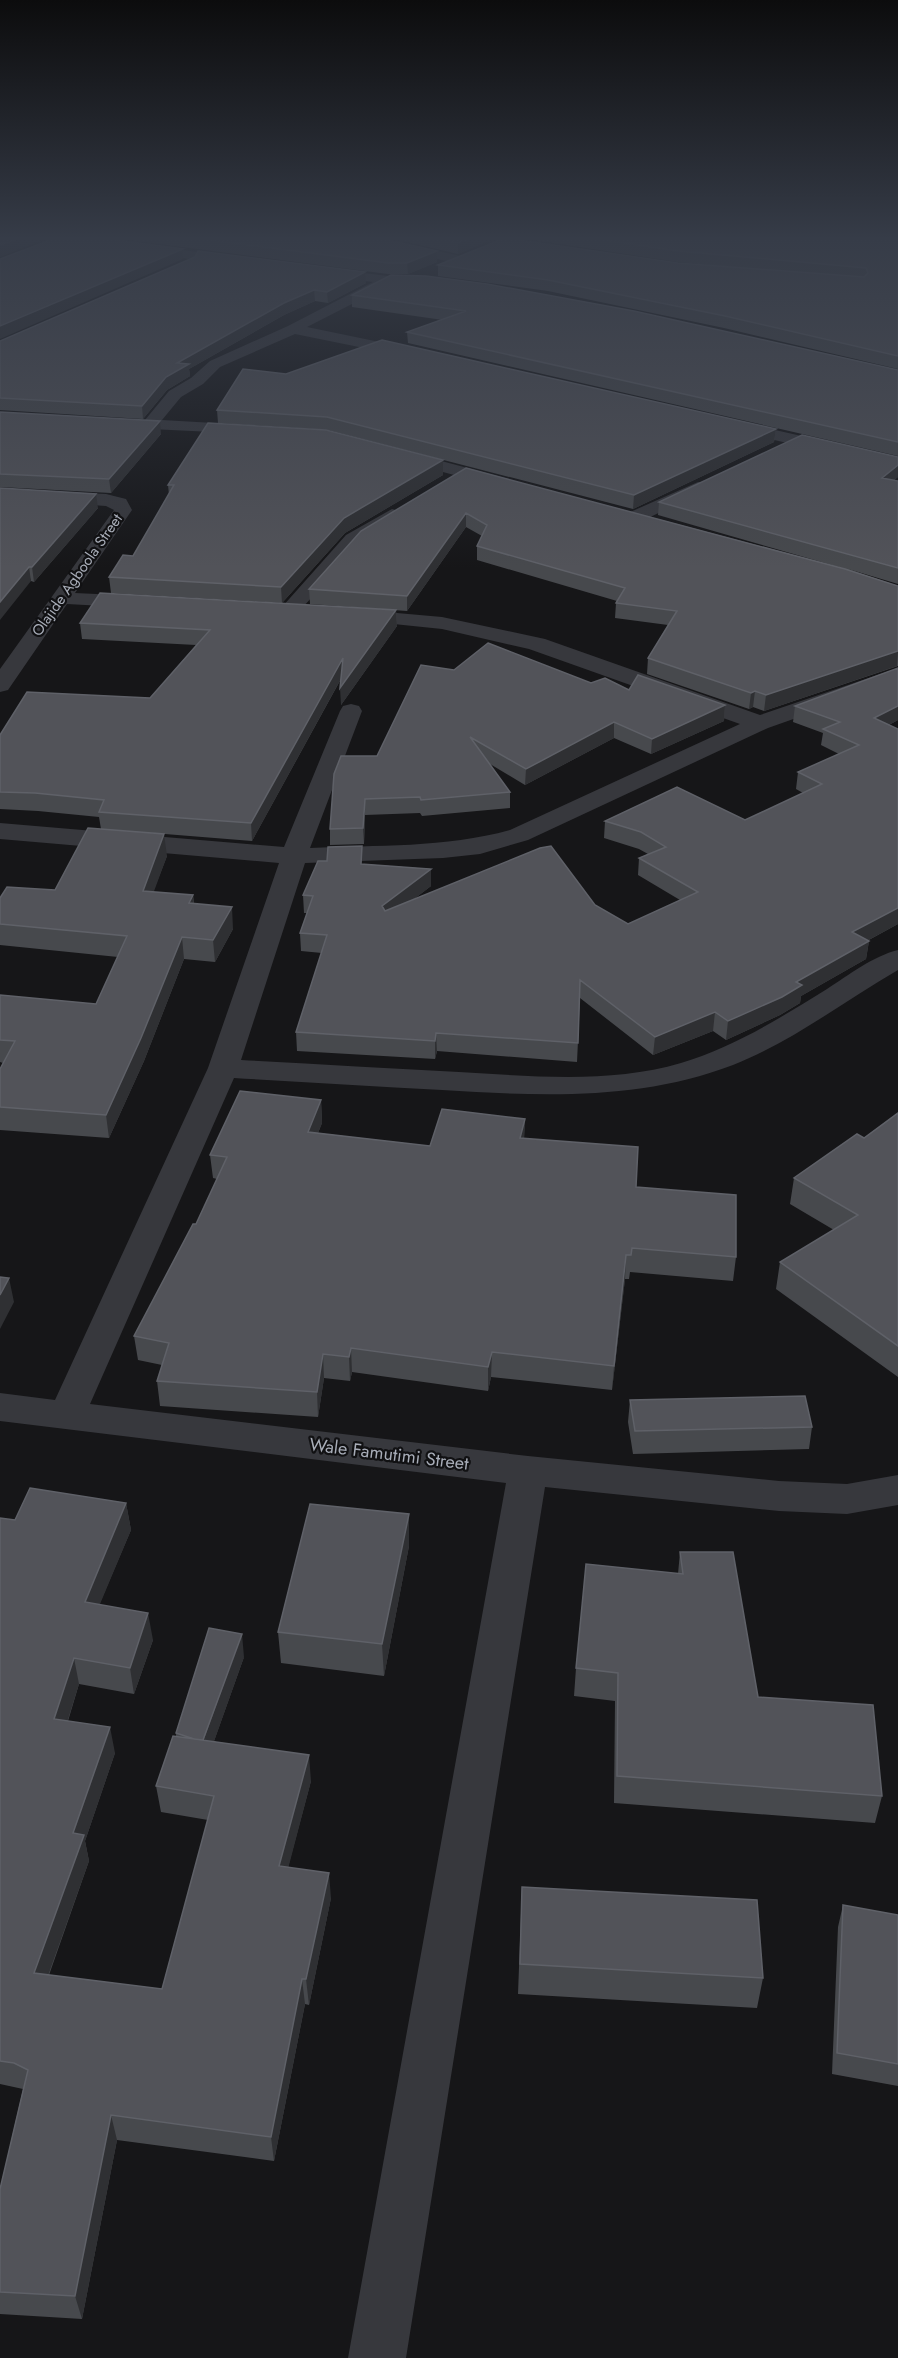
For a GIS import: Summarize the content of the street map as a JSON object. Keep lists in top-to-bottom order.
{
  "streets": {
    "street": ["Olajide Agboola Street", "Wale Famutimi Street"]
  }
}
